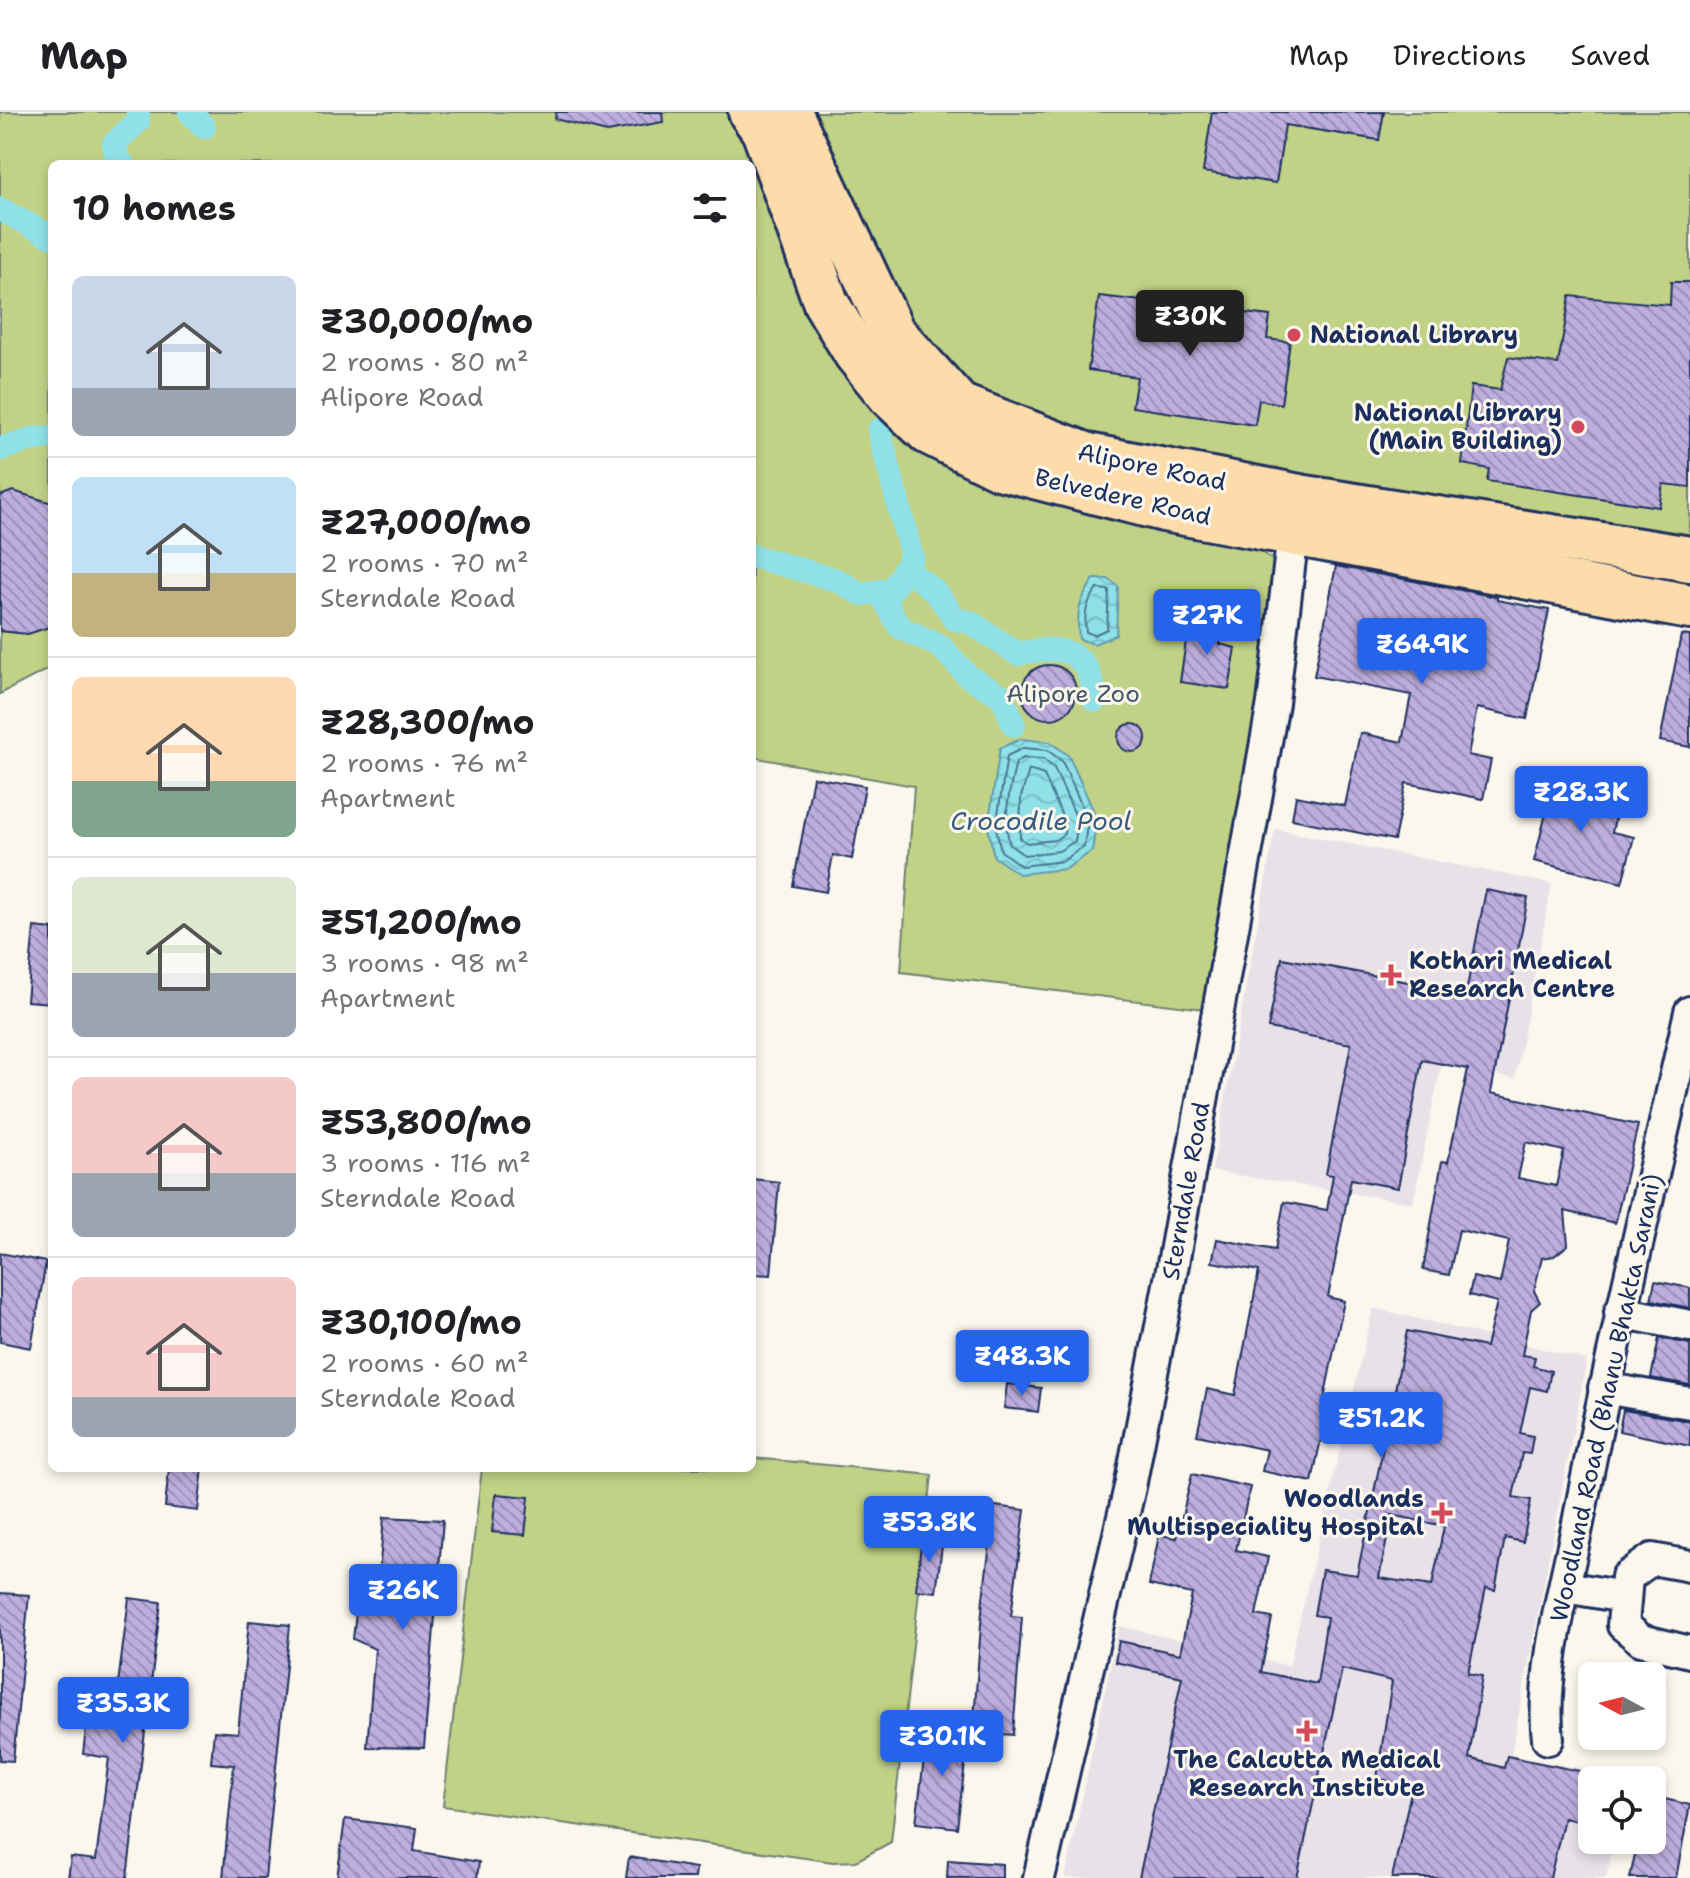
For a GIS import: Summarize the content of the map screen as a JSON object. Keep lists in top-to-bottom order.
{
  "streets": {
    "highway": ["Alipore Road", "Belvedere Road"],
    "street": ["Sterndale Road", "Woodland Road (Bhanu Bhakta Sarani)"]
  },
  "crossings": [
    ["Alipore Road", "Belvedere Road"],
    ["Alipore Road", "Sterndale Road"],
    ["Belvedere Road", "Sterndale Road"]
  ],
  "water": ["Crocodile Pool"],
  "parks": ["Alipore Zoo"],
  "places": {
    "other": ["National Library", "National Library (Main Building)"],
    "health": ["Kothari Medical Research Centre", "Woodlands Multispeciality Hospital", "The Calcutta Medical Research Institute"]
  },
  "north": "left",
  "page": {
    "header": "Map",
    "nav": ["Map", "Directions", "Saved"],
    "heading": "10 homes",
    "list": [
      {
        "name": "₹30,000/mo",
        "note": "2 rooms · 80 m² · Alipore Road"
      },
      {
        "name": "₹27,000/mo",
        "note": "2 rooms · 70 m² · Sterndale Road"
      },
      {
        "name": "₹28,300/mo",
        "note": "2 rooms · 76 m² · Apartment"
      },
      {
        "name": "₹51,200/mo",
        "note": "3 rooms · 98 m² · Apartment"
      },
      {
        "name": "₹53,800/mo",
        "note": "3 rooms · 116 m² · Sterndale Road"
      },
      {
        "name": "₹30,100/mo",
        "note": "2 rooms · 60 m² · Sterndale Road"
      }
    ],
    "price": [
      "₹30K",
      "₹27K",
      "₹64.9K",
      "₹28.3K",
      "₹48.3K",
      "₹51.2K",
      "₹53.8K",
      "₹26K",
      "₹35.3K",
      "₹30.1K"
    ]
  }
}
